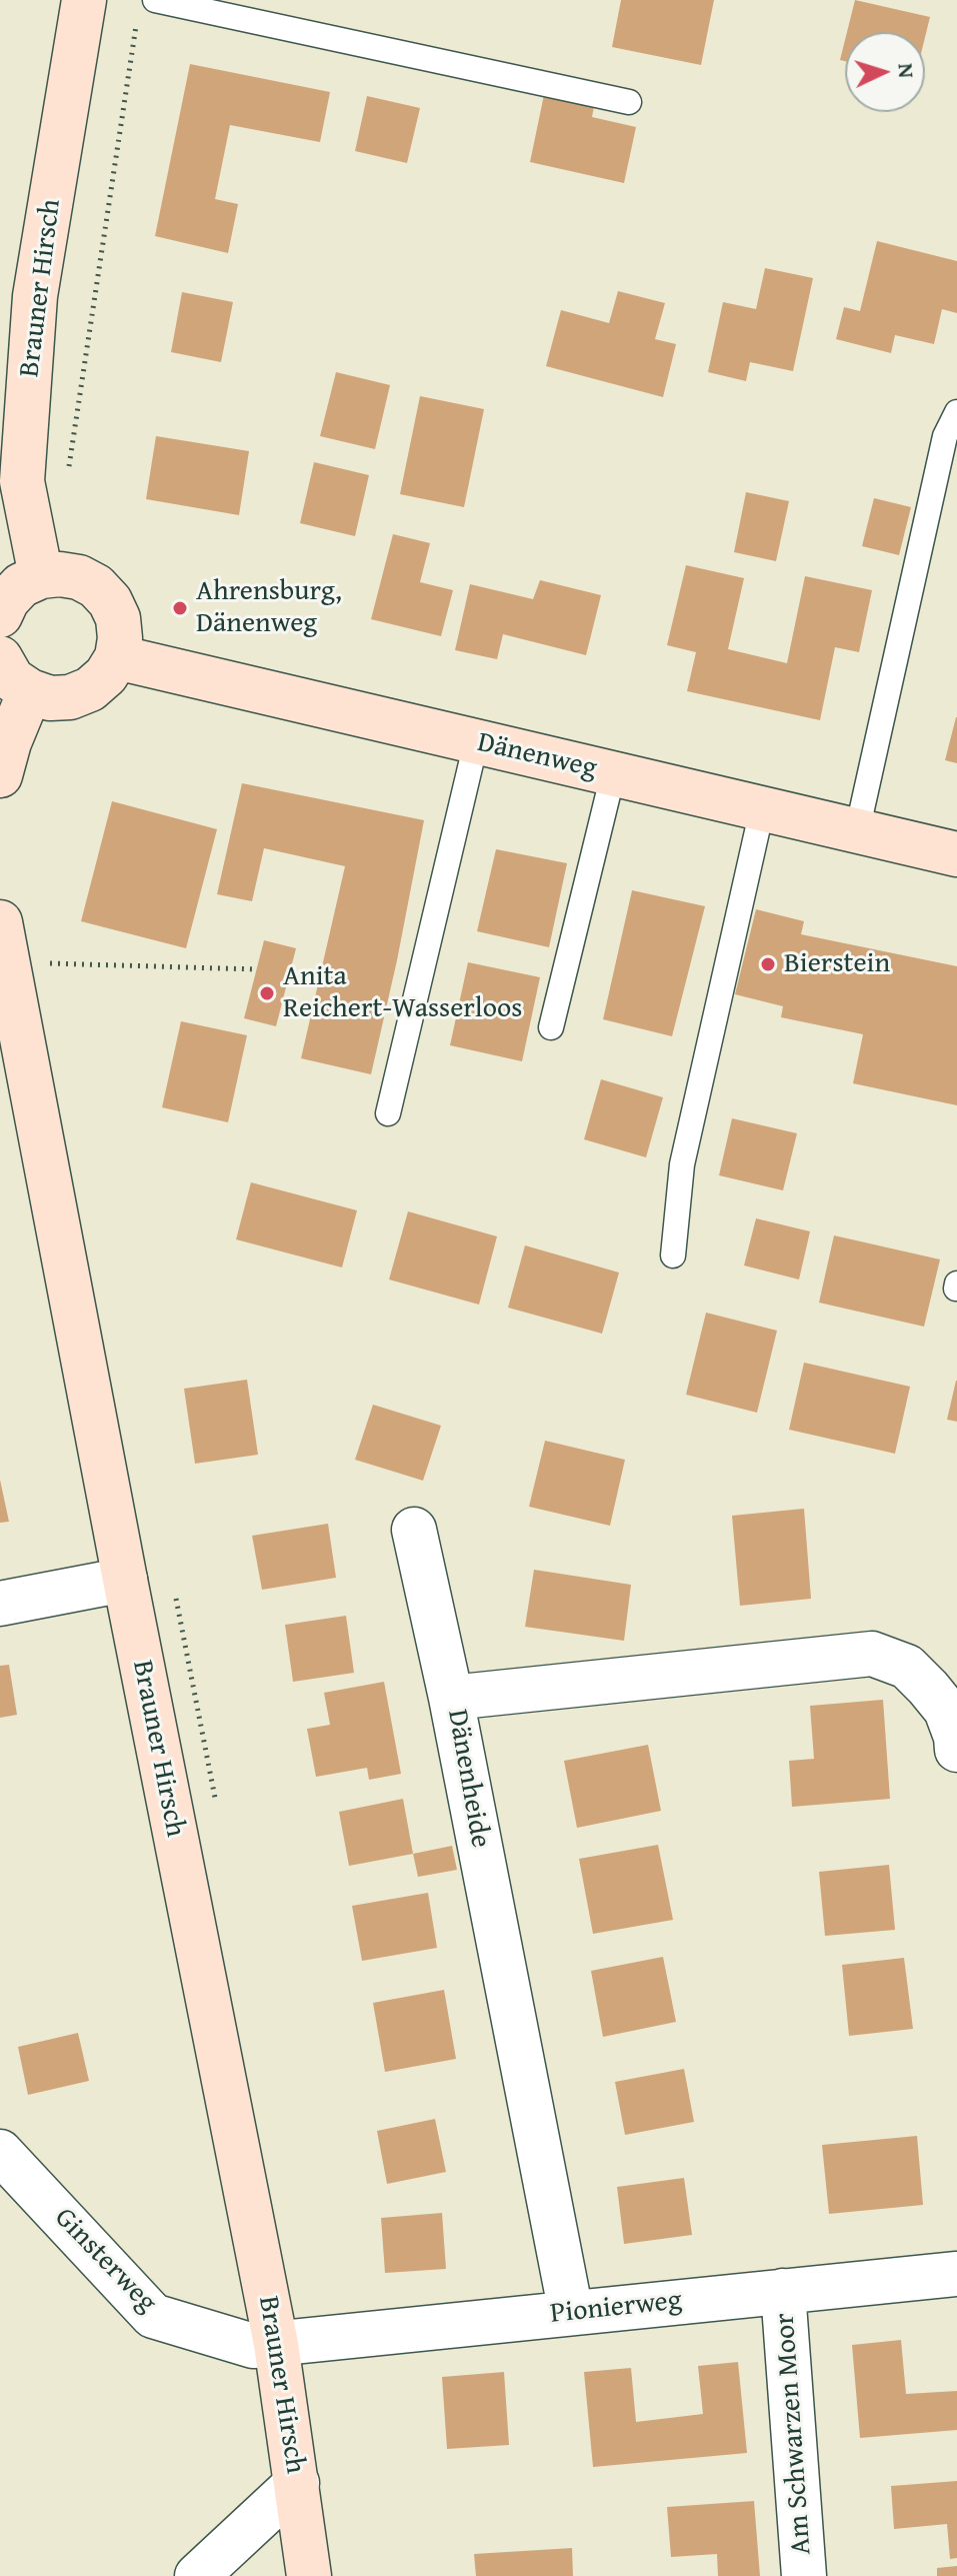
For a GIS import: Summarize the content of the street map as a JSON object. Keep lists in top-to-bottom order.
{
  "streets": {
    "street": [
      "Brauner Hirsch",
      "Dänenweg",
      "Dänenheide",
      "Ginsterweg",
      "Pionierweg",
      "Am Schwarzen Moor"
    ]
  },
  "crossings": [
    ["Brauner Hirsch", "Ginsterweg"],
    ["Brauner Hirsch", "Pionierweg"],
    ["Dänenheide", "Pionierweg"],
    ["Ginsterweg", "Pionierweg"],
    ["Pionierweg", "Am Schwarzen Moor"]
  ],
  "places": ["Ahrensburg, Dänenweg", "Bierstein", "Anita Reichert-Wasserloos"],
  "north": "right"
}
